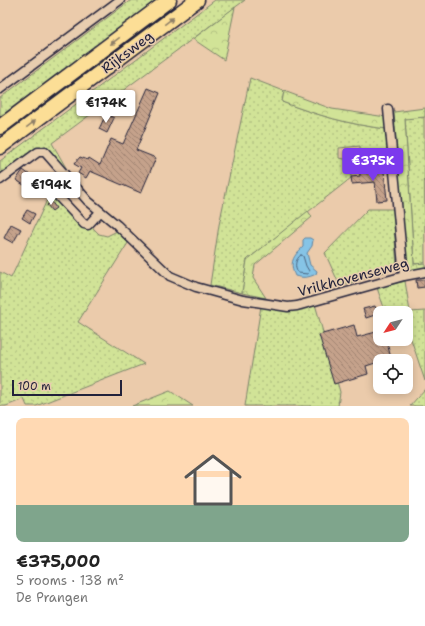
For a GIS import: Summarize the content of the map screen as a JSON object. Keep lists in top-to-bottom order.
{
  "streets": {
    "highway": ["Rijksweg"],
    "street": ["Vrilkhovenseweg"]
  },
  "scale_bar": "100 m",
  "north": "bottom left",
  "page": {
    "price": ["€174K", "€375K", "€194K"],
    "scale": "100 m",
    "list": [
      {
        "name": "€375,000",
        "note": "5 rooms · 138 m² · De Prangen"
      }
    ]
  }
}
